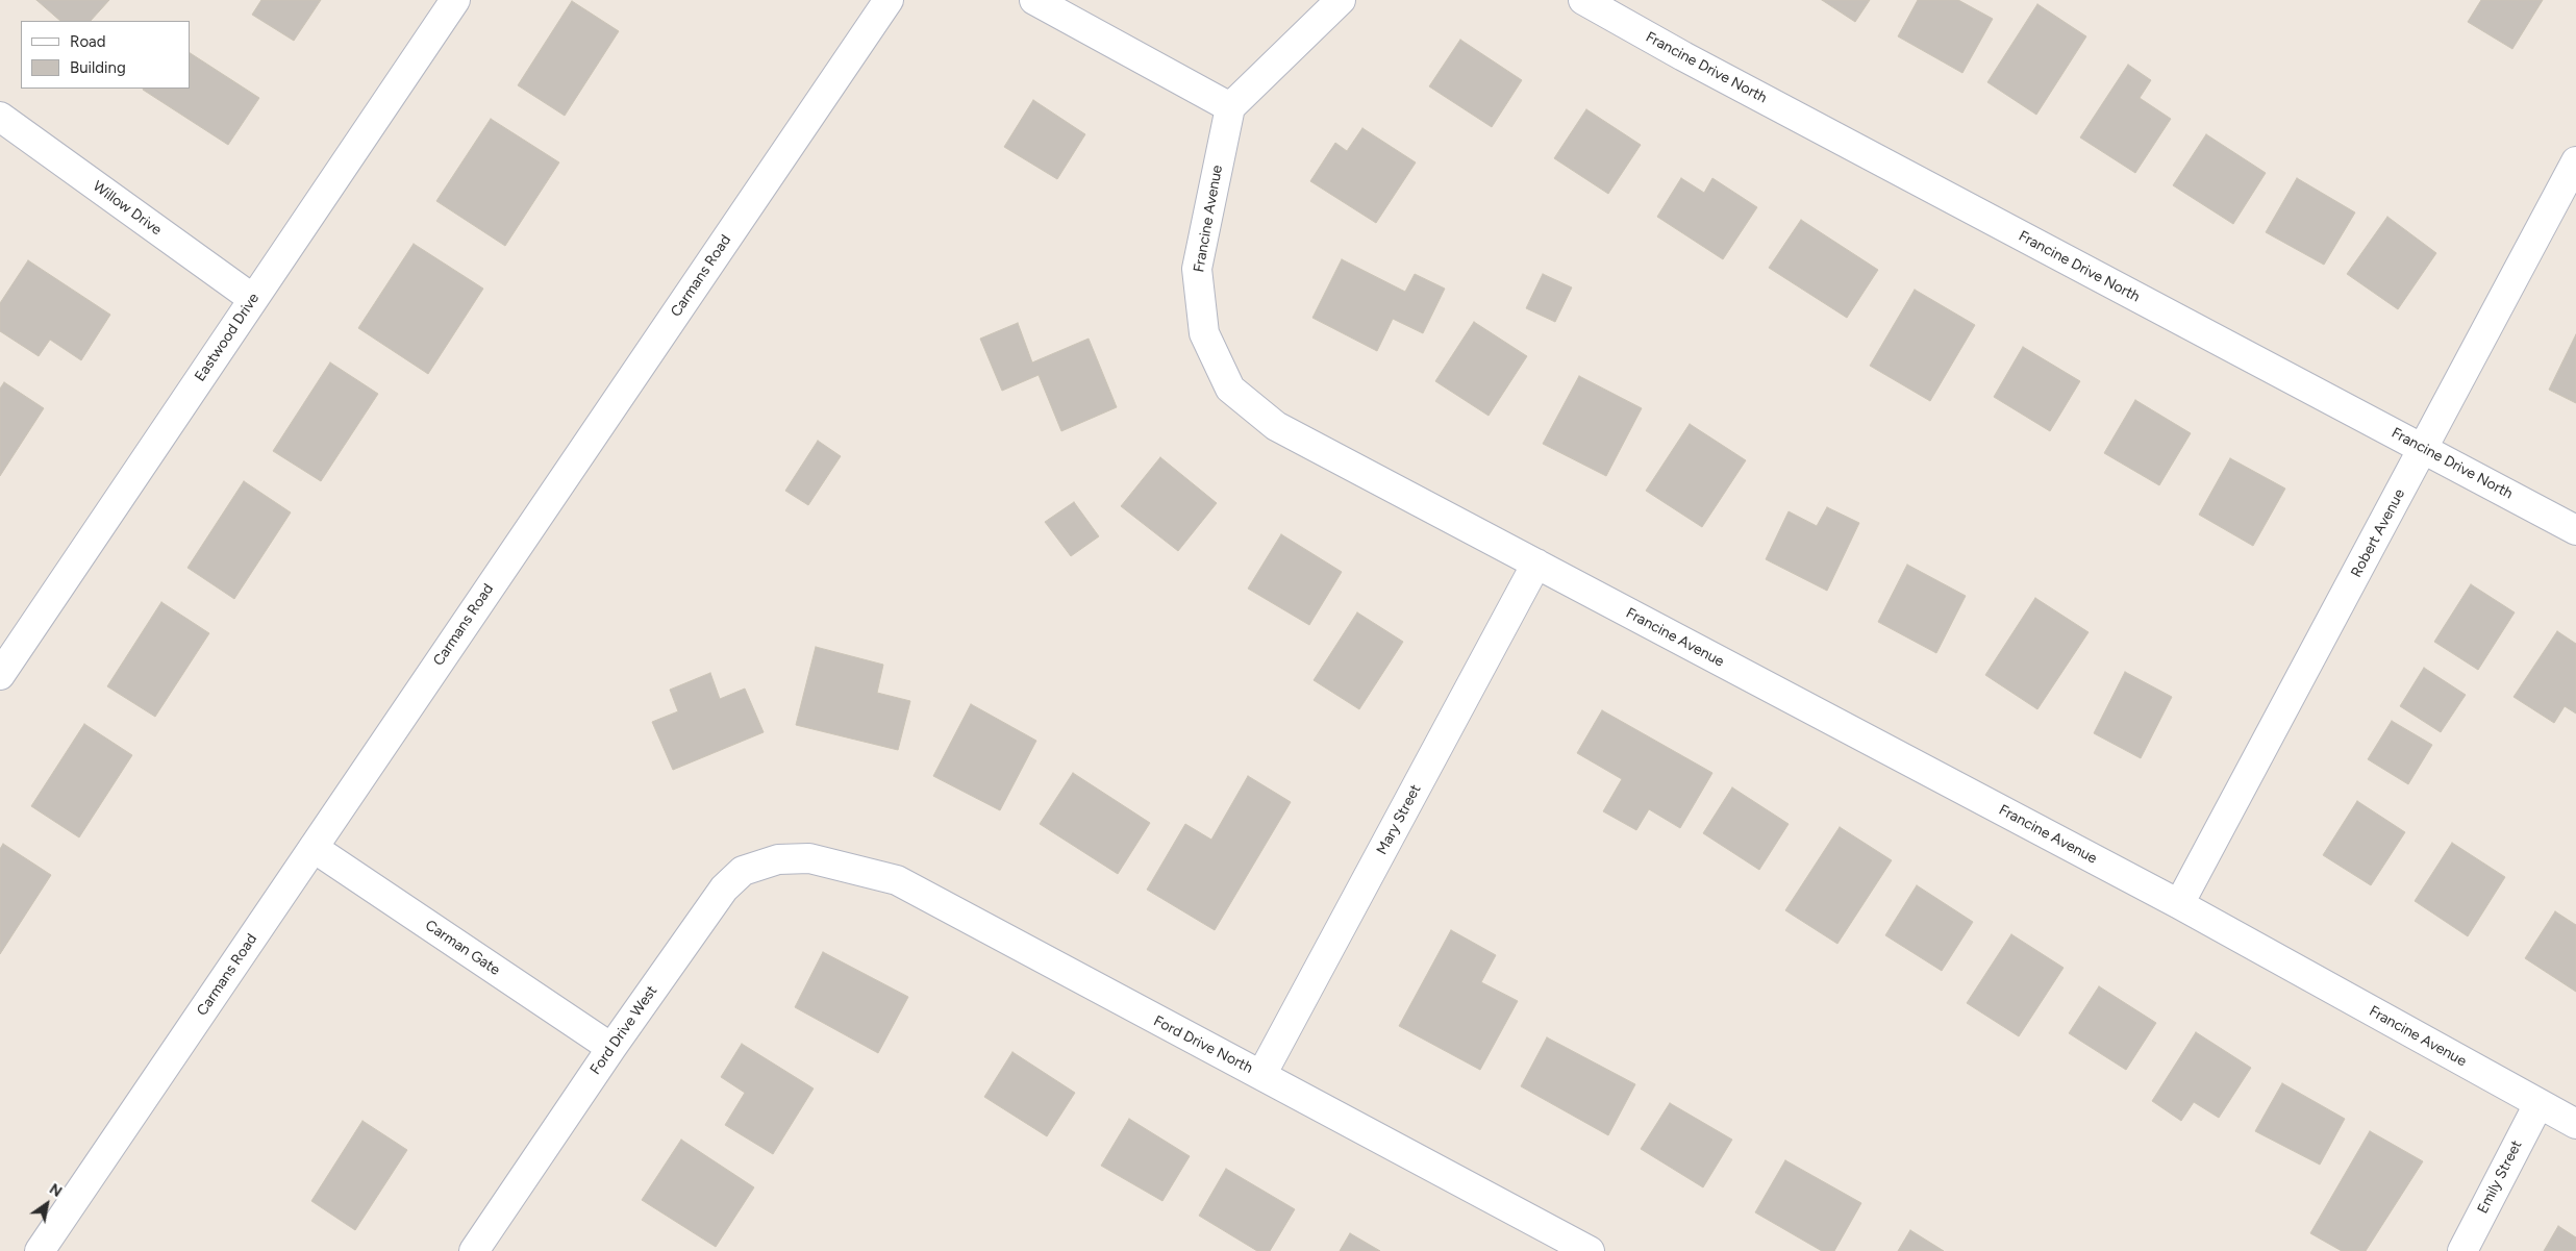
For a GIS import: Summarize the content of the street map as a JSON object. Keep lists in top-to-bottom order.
{
  "streets": {
    "street": [
      "Francine Drive North",
      "Willow Drive",
      "Francine Avenue",
      "Carmans Road",
      "Eastwood Drive",
      "Robert Avenue",
      "Mary Street",
      "Carman Gate",
      "Ford Drive West",
      "Ford Drive North",
      "Emily Street"
    ]
  },
  "crossings": [
    ["Francine Drive North", "Robert Avenue"],
    ["Willow Drive", "Eastwood Drive"],
    ["Francine Avenue", "Robert Avenue"],
    ["Francine Avenue", "Mary Street"],
    ["Francine Avenue", "Emily Street"],
    ["Carmans Road", "Carman Gate"],
    ["Mary Street", "Ford Drive North"],
    ["Carman Gate", "Ford Drive West"],
    ["Ford Drive West", "Ford Drive North"]
  ],
  "legend": ["Road", "Building"],
  "north": "top right"
}
